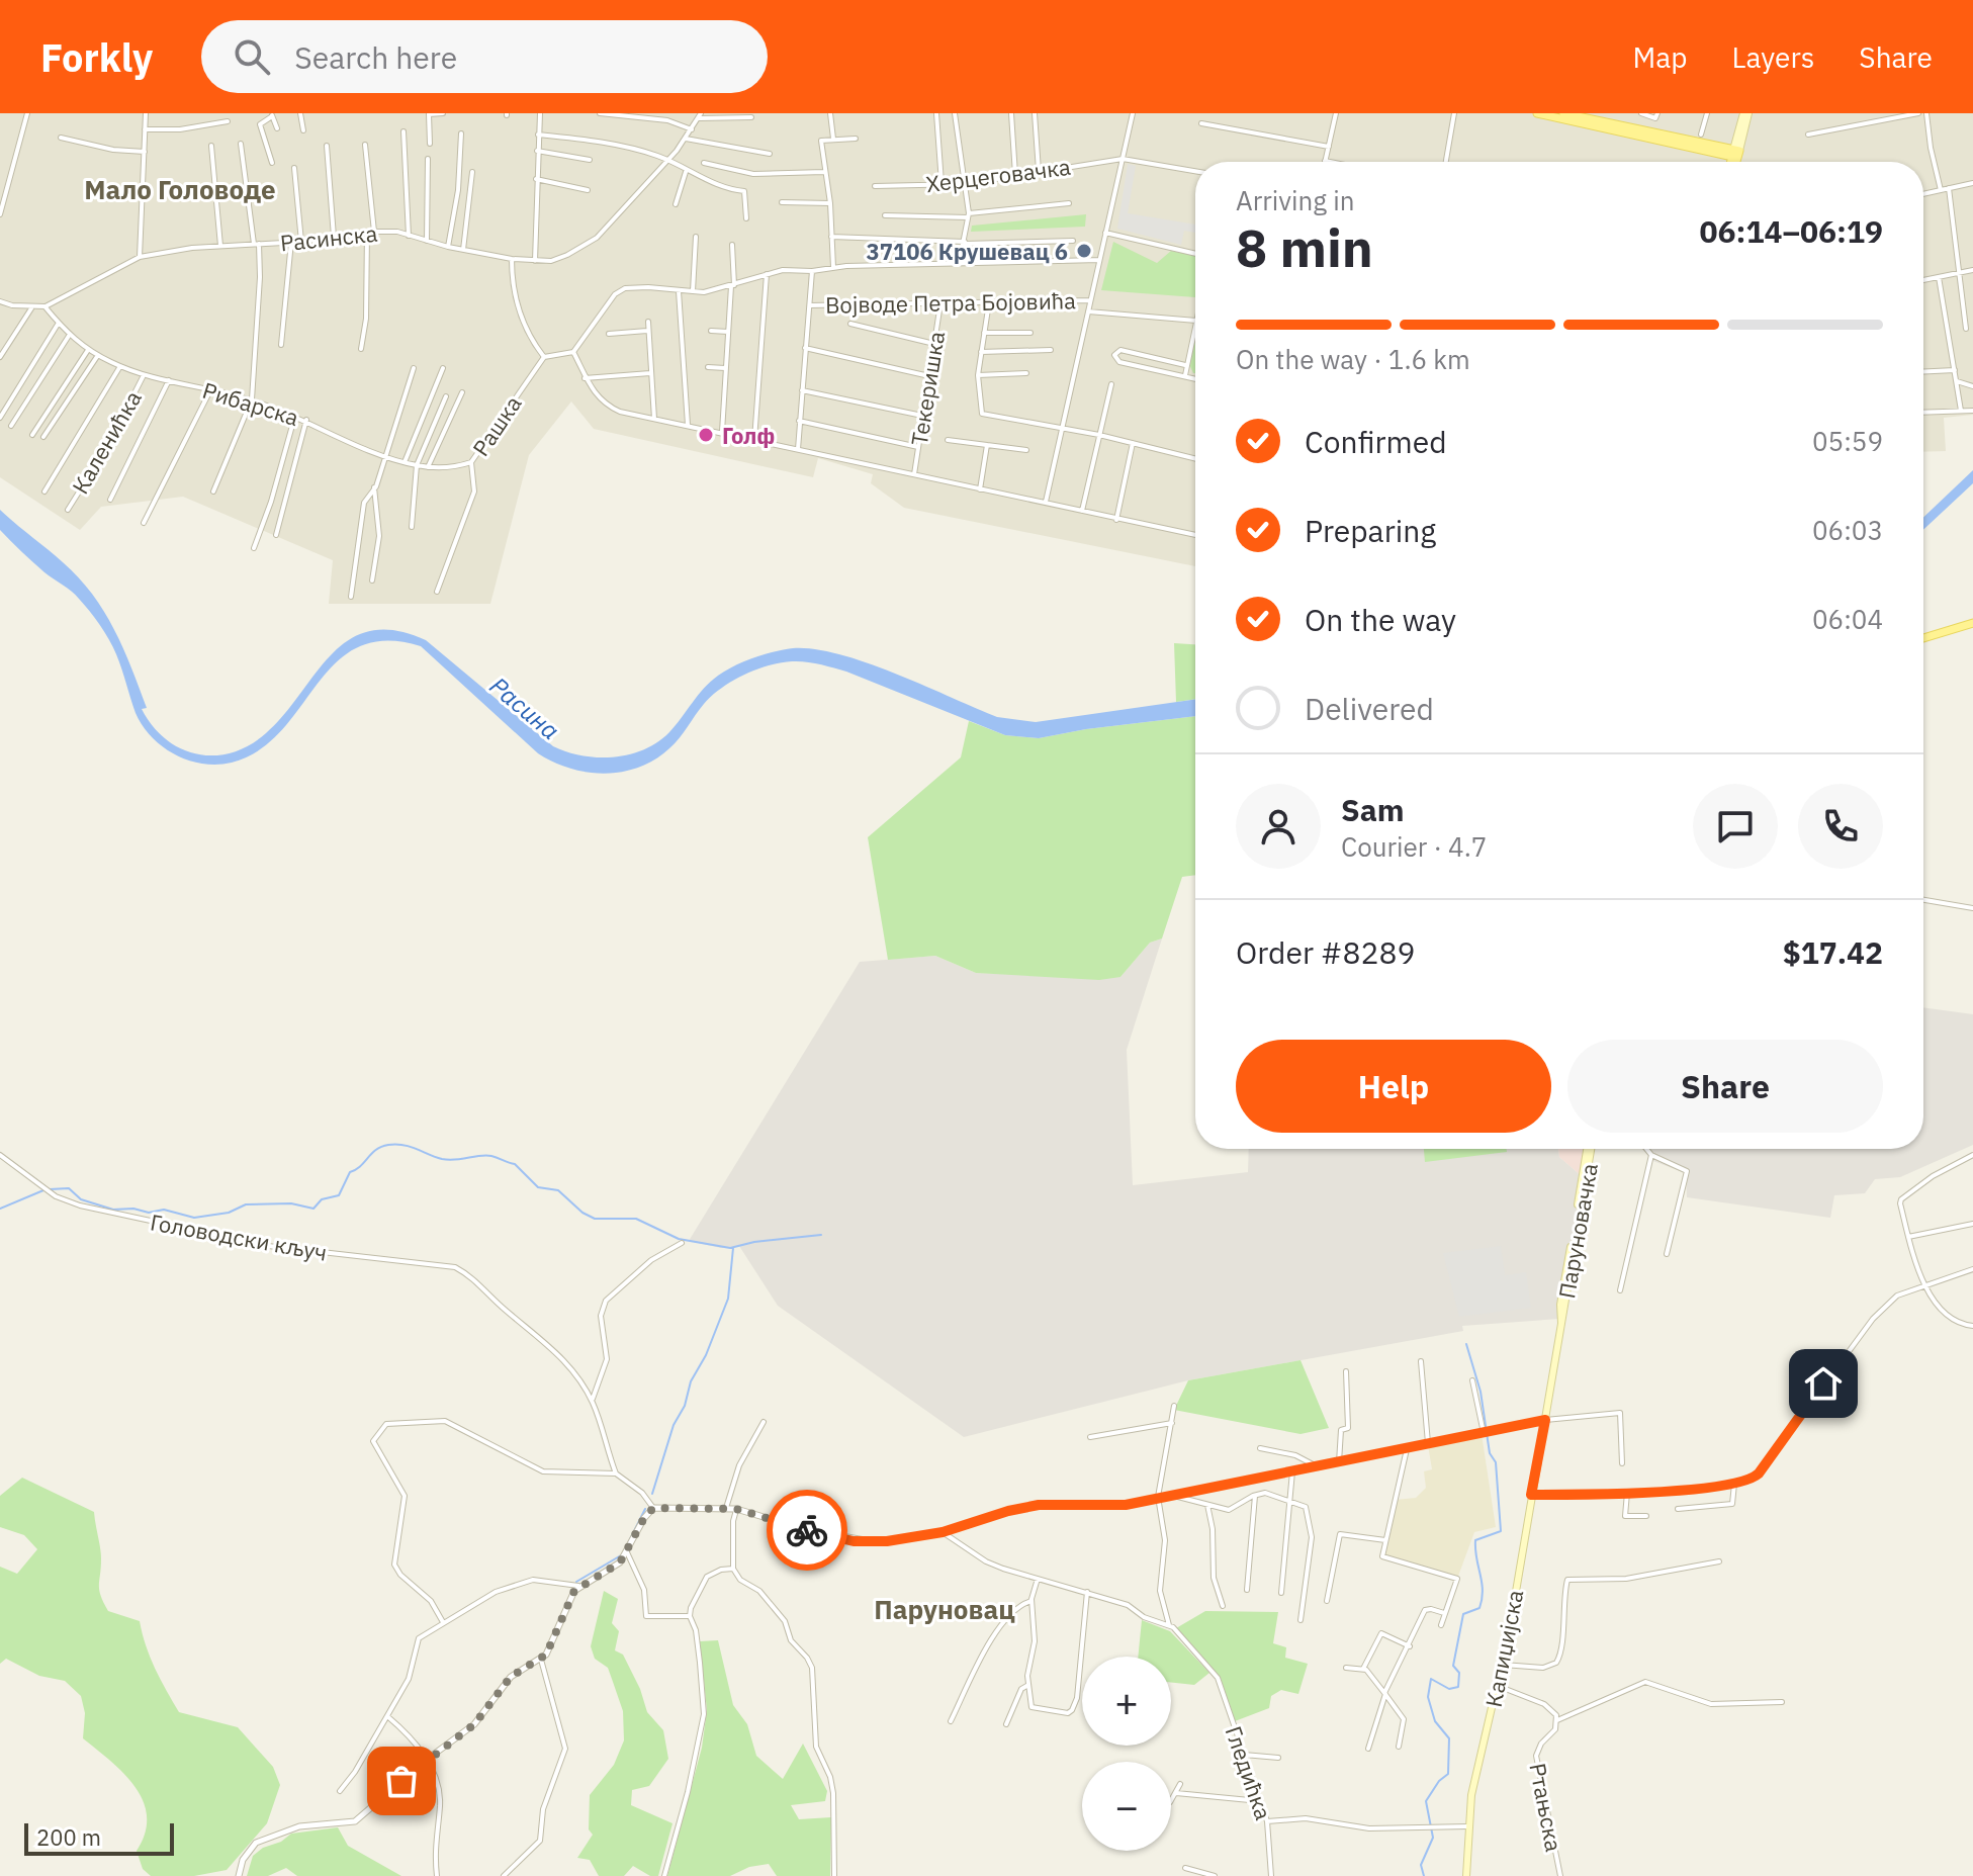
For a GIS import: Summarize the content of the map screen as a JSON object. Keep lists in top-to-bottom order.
{
  "streets": {
    "main road": ["Паруновачка", "Капиџијска"],
    "street": [
      "Херцеговачка",
      "Расинска",
      "Војводе Петра Бојовића",
      "Текеришка",
      "Рибарска",
      "Рашка",
      "Каленићка",
      "Головодски кључ",
      "Гледићка",
      "Ртањска"
    ]
  },
  "crossings": [
    ["Расинска", "Рибарска"],
    ["Војводе Петра Бојовића", "Текеришка"],
    ["Рибарска", "Рашка"],
    ["Рибарска", "Каленићка"],
    ["Паруновачка", "Капиџијска"]
  ],
  "districts": ["Мало Головоде", "Паруновац"],
  "water": ["Расина"],
  "places": ["37106 Крушевац 6", "Голф"],
  "scale_bar": "200 m",
  "page": {
    "header": "Forkly",
    "search": "Search here",
    "nav": ["Map", "Layers", "Share"],
    "heading": ["8 min", "Arriving in", "06:14–06:19"],
    "panel": [
      "Sam",
      "Courier · 4.7",
      "Order #8289",
      "$17.42"
    ],
    "bar": "On the way · 1.6 km",
    "list": [
      ["Confirmed", "05:59"],
      ["Preparing", "06:03"],
      ["On the way", "06:04"],
      "Delivered"
    ],
    "buttons": ["Help", "Share"],
    "map_buttons": ["+", "−"],
    "scale": "200 m"
  }
}
